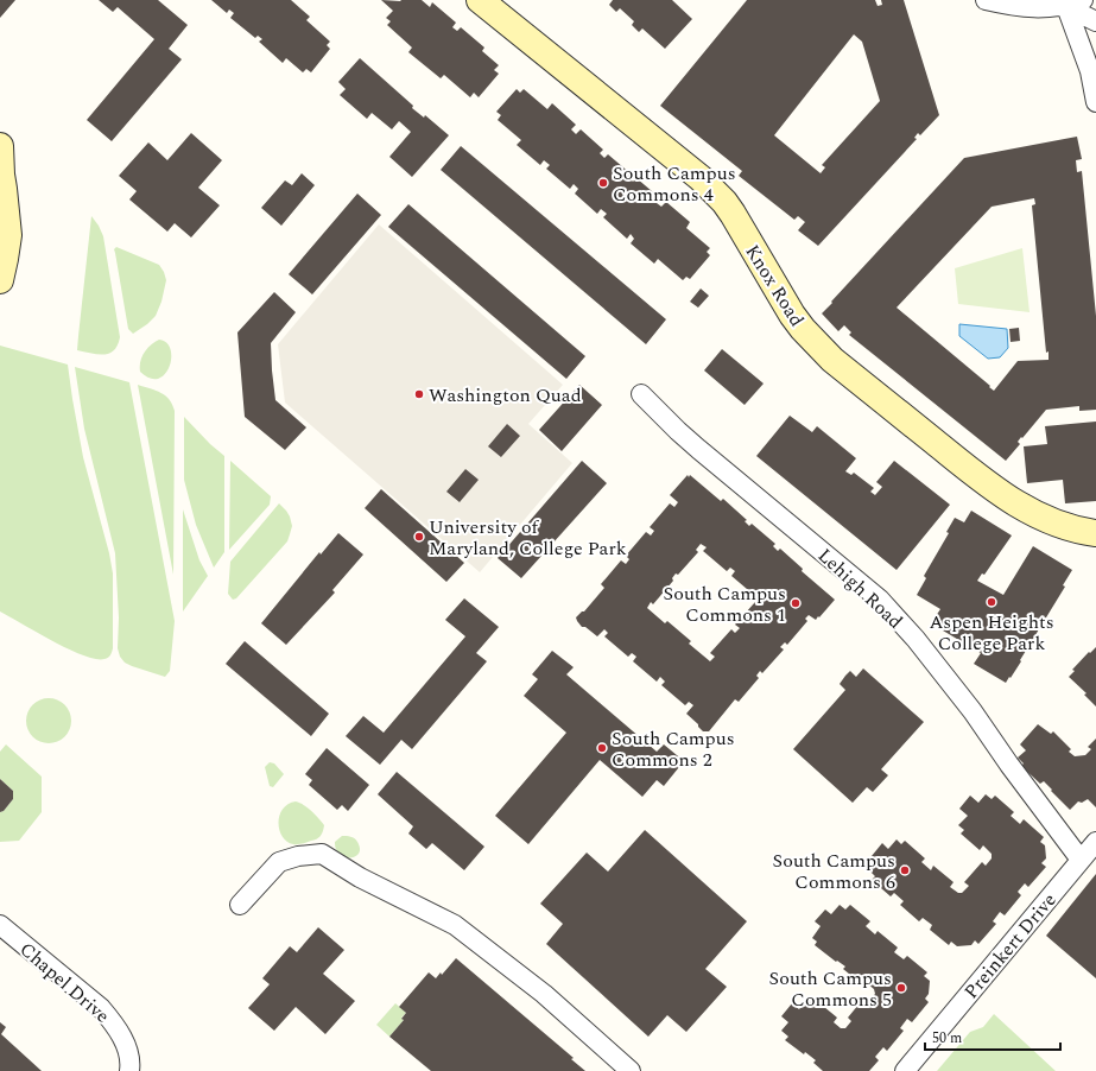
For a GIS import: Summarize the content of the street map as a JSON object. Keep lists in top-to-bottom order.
{
  "streets": {
    "street": [
      "Knox Road",
      "Lehigh Road",
      "Preinkert Drive",
      "Chapel Drive"
    ]
  },
  "crossings": [
    ["Lehigh Road", "Preinkert Drive"]
  ],
  "places": [
    "South Campus Commons 4",
    "Washington Quad",
    "University of Maryland, College Park",
    "Aspen Heights College Park",
    "South Campus Commons 1",
    "South Campus Commons 2",
    "South Campus Commons 6",
    "South Campus Commons 5"
  ],
  "scale_bar": "50 m"
}
